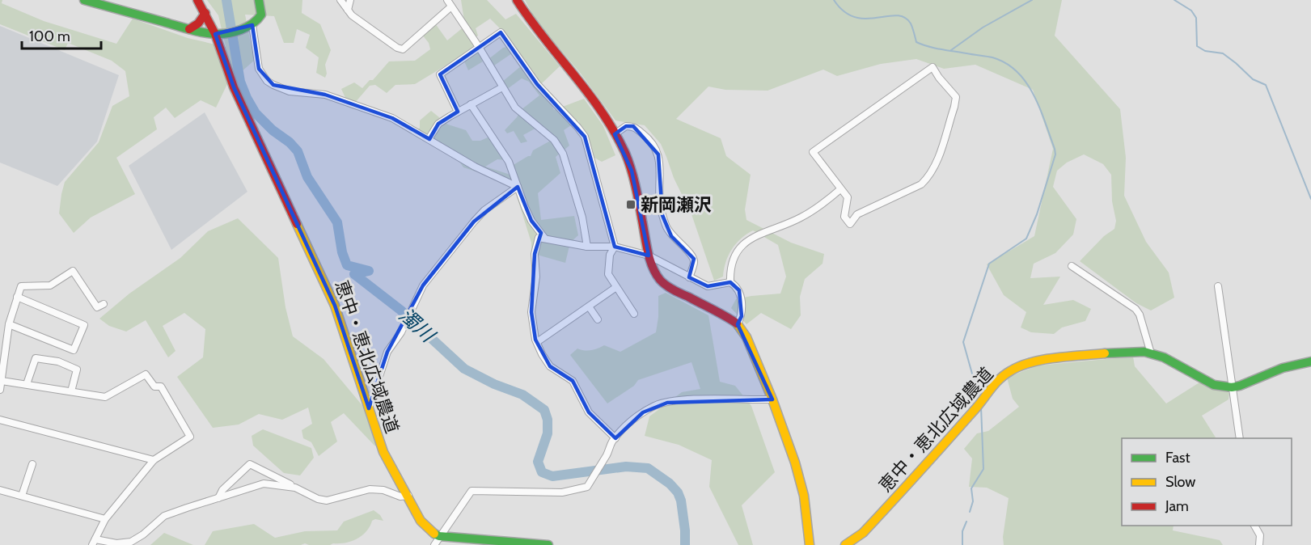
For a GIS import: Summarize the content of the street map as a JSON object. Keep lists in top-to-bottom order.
{
  "streets": {
    "street": ["恵中・恵北広域農道"]
  },
  "water": ["濁川"],
  "places": {
    "transit": ["新岡瀬沢"]
  },
  "legend": ["Fast", "Slow", "Jam"],
  "scale_bar": "100 m"
}
